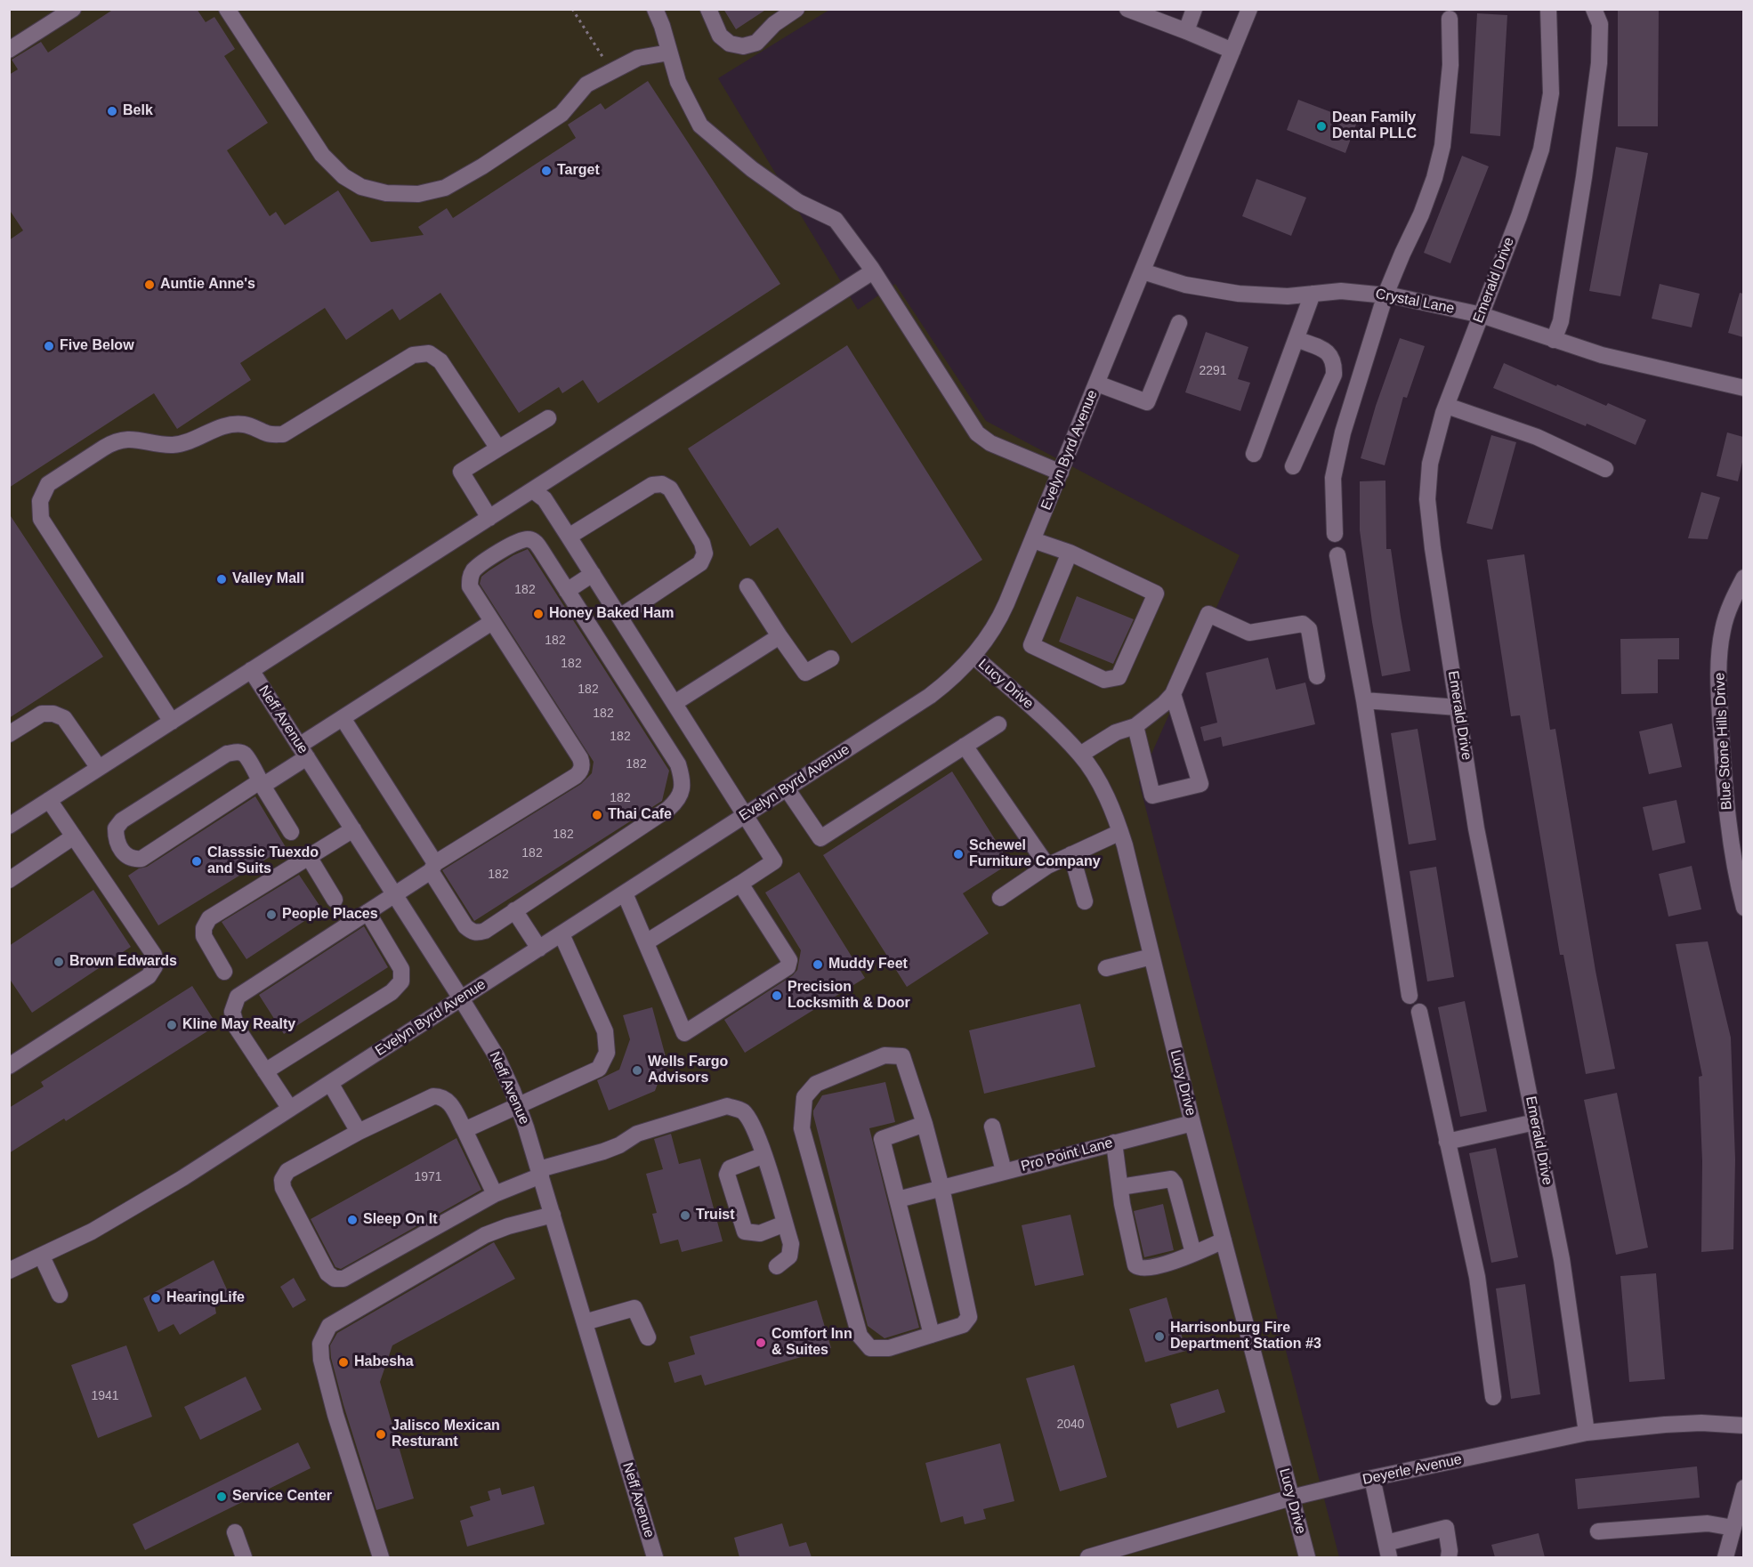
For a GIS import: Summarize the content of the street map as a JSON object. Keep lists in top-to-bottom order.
{
  "streets": {
    "street": [
      "Emerald Drive",
      "Crystal Lane",
      "Evelyn Byrd Avenue",
      "Lucy Drive",
      "Neff Avenue",
      "Blue Stone Hills Drive",
      "Pro Point Lane",
      "Deyerle Avenue"
    ]
  },
  "crossings": [
    ["Emerald Drive", "Crystal Lane"],
    ["Emerald Drive", "Deyerle Avenue"],
    ["Crystal Lane", "Evelyn Byrd Avenue"],
    ["Evelyn Byrd Avenue", "Lucy Drive"],
    ["Evelyn Byrd Avenue", "Neff Avenue"],
    ["Lucy Drive", "Pro Point Lane"],
    ["Lucy Drive", "Deyerle Avenue"]
  ],
  "places": [
    "Belk",
    "Dean Family Dental PLLC",
    "Target",
    "Auntie Anne's",
    "Five Below",
    "Valley Mall",
    "Honey Baked Ham",
    "Thai Cafe",
    "Schewel Furniture Company",
    "Classsic Tuexdo and Suits",
    "People Places",
    "Brown Edwards",
    "Muddy Feet",
    "Precision Locksmith & Door",
    "Kline May Realty",
    "Wells Fargo Advisors",
    "Truist",
    "Sleep On It",
    "HearingLife",
    "Harrisonburg Fire Department Station #3",
    "Comfort Inn & Suites",
    "Habesha",
    "Jalisco Mexican Resturant",
    "Service Center"
  ],
  "house_numbers": [
    "2291",
    "182",
    "182",
    "182",
    "182",
    "182",
    "182",
    "182",
    "182",
    "182",
    "182",
    "182",
    "1971",
    "1941",
    "2040"
  ]
}
